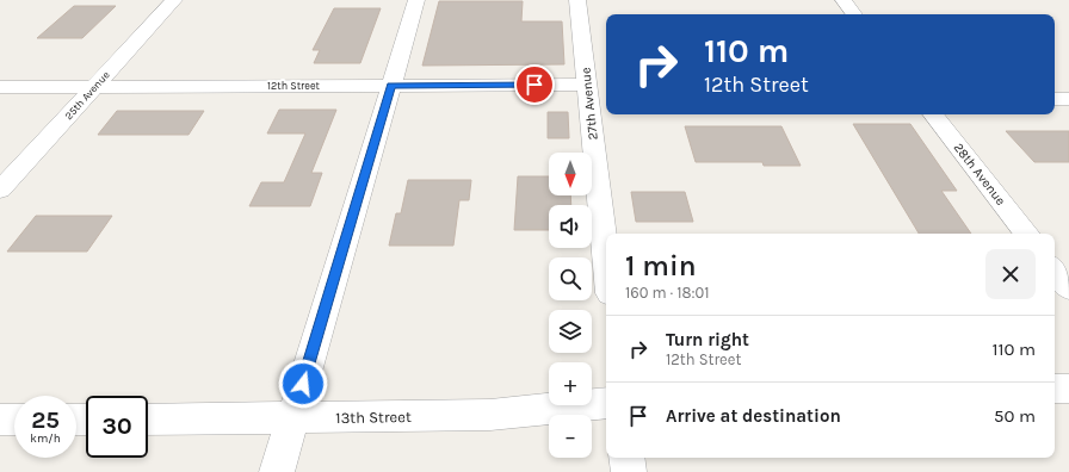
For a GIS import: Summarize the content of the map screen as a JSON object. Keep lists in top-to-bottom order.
{
  "streets": {
    "street": [
      "12th Street",
      "25th Avenue",
      "27th Avenue",
      "28th Avenue",
      "13th Street"
    ]
  },
  "crossings": [
    ["12th Street", "25th Avenue"],
    ["12th Street", "27th Avenue"]
  ],
  "north": "bottom",
  "page": {
    "turn": ["110 m", "12th Street"],
    "map_buttons": ["+", "−"],
    "heading": ["1 min", "160 m · 18:01"],
    "list": [
      {
        "name": "Turn right",
        "note": "12th Street",
        "value": "110 m"
      },
      {
        "name": "Arrive at destination",
        "value": "50 m"
      }
    ],
    "speed": "25 km/h",
    "limit": "30"
  }
}
